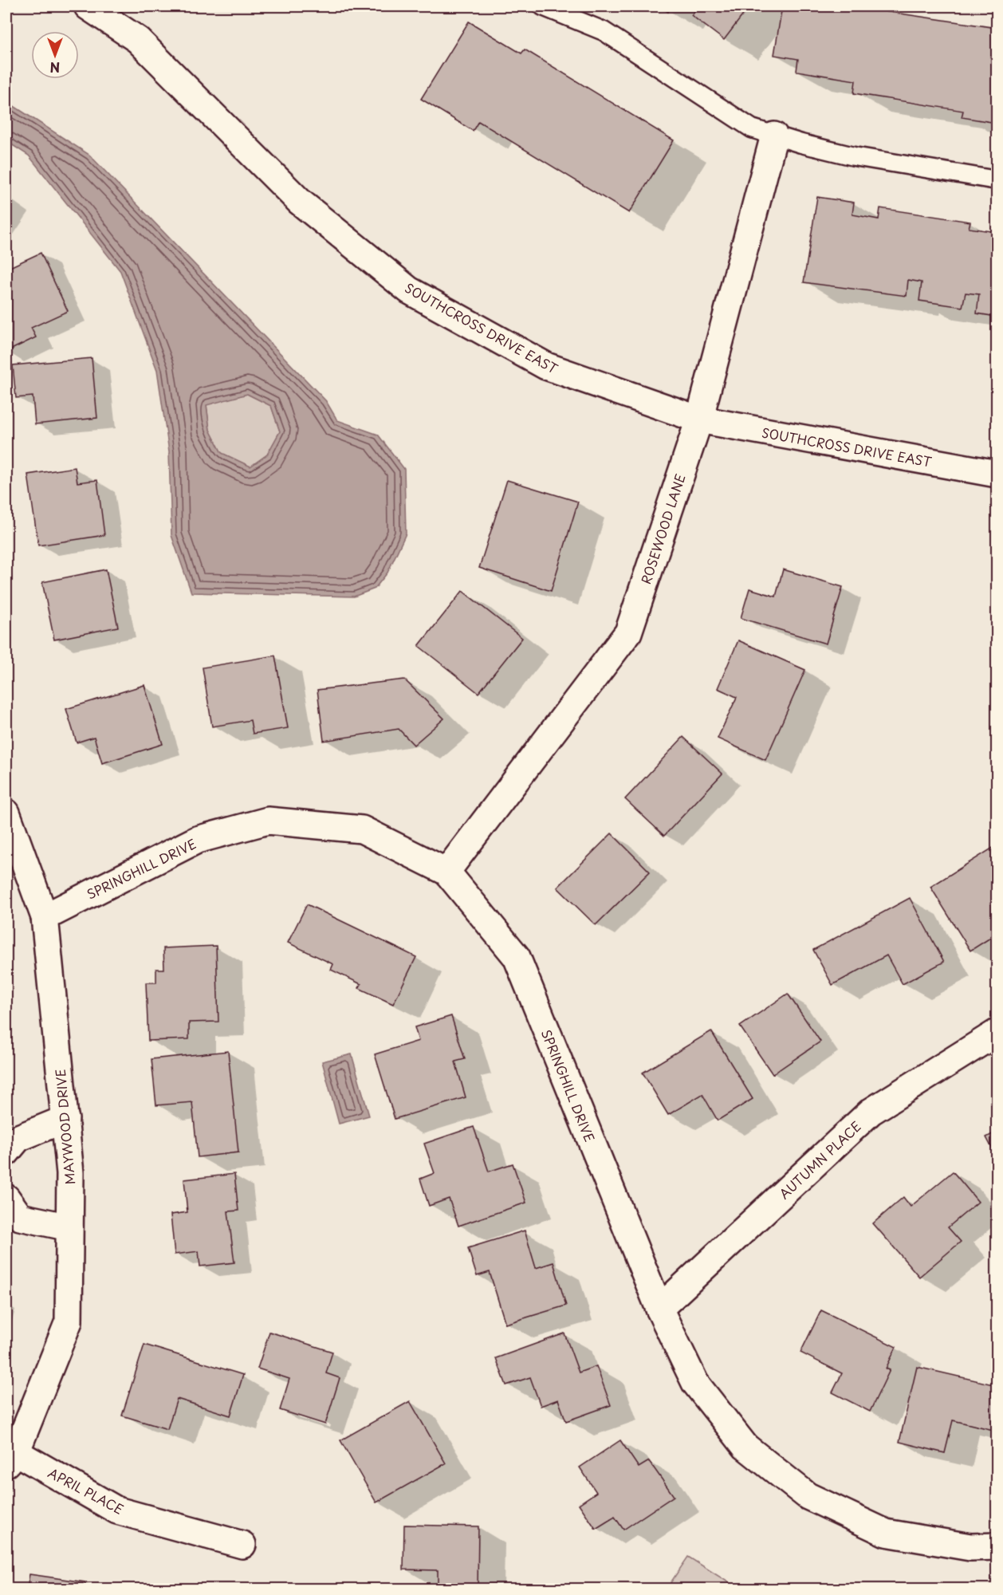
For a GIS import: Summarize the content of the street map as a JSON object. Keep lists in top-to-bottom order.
{
  "streets": {
    "street": [
      "SOUTHCROSS DRIVE EAST",
      "ROSEWOOD LANE",
      "SPRINGHILL DRIVE",
      "MAYWOOD DRIVE",
      "AUTUMN PLACE",
      "APRIL PLACE"
    ]
  },
  "crossings": [
    ["SOUTHCROSS DRIVE EAST", "ROSEWOOD LANE"],
    ["ROSEWOOD LANE", "SPRINGHILL DRIVE"],
    ["SPRINGHILL DRIVE", "MAYWOOD DRIVE"],
    ["SPRINGHILL DRIVE", "AUTUMN PLACE"],
    ["MAYWOOD DRIVE", "APRIL PLACE"]
  ],
  "north": "bottom"
}
